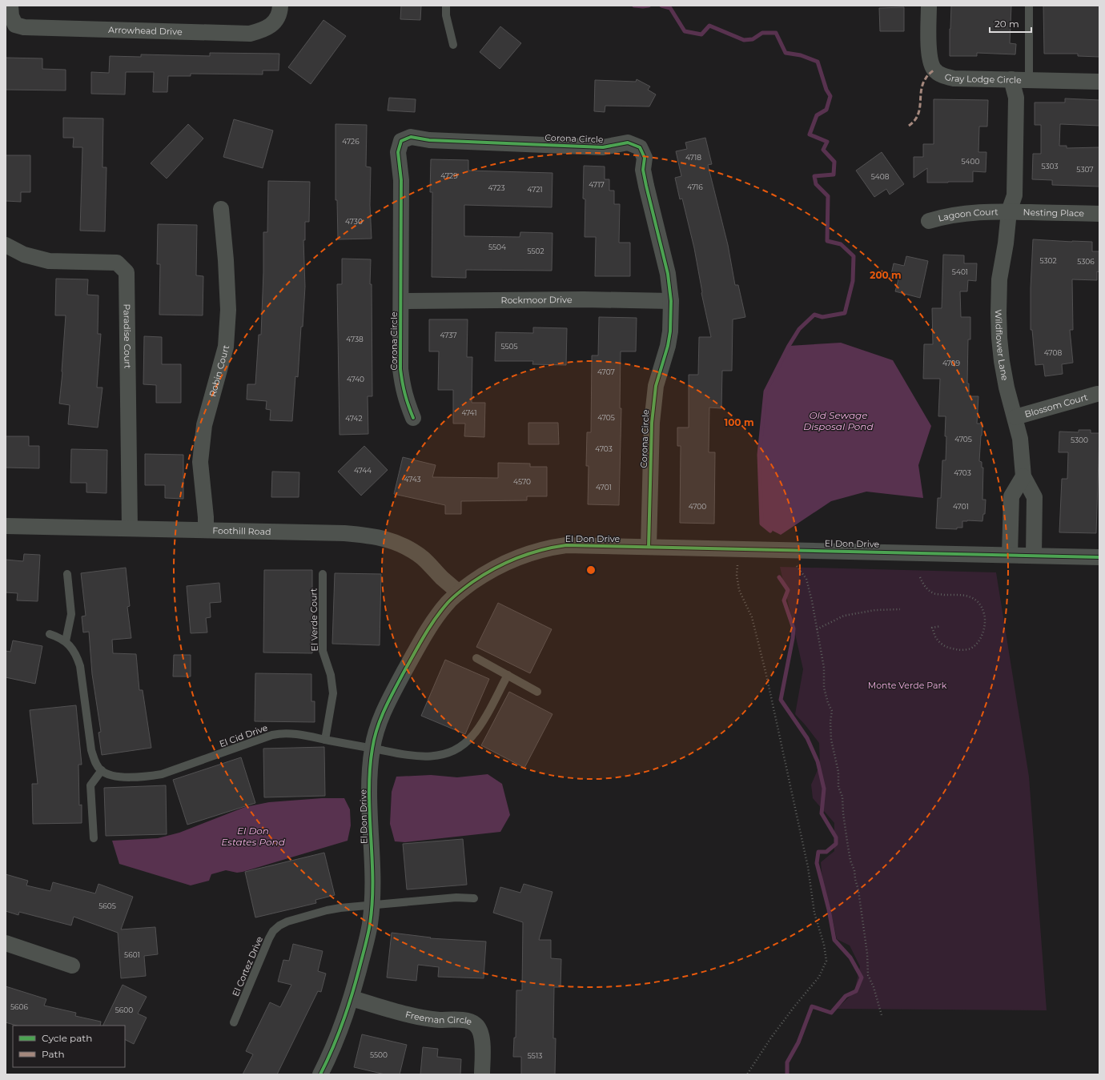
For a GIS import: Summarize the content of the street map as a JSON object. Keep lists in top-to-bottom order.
{
  "streets": {
    "street": [
      "Arrowhead Drive",
      "Gray Lodge Circle",
      "Corona Circle",
      "Nesting Place",
      "Lagoon Court",
      "Rockmoor Drive",
      "Paradise Court",
      "Wildflower Lane",
      "Robin Court",
      "Blossom Court",
      "Foothill Road",
      "El Don Drive",
      "Freeman Circle"
    ],
    "lane": ["El Verde Court", "El Cid Drive", "El Cortez Drive"]
  },
  "crossings": [
    ["Gray Lodge Circle", "Wildflower Lane"],
    ["Corona Circle", "Rockmoor Drive"],
    ["Corona Circle", "El Don Drive"],
    ["Nesting Place", "Lagoon Court"],
    ["Nesting Place", "Wildflower Lane"],
    ["Lagoon Court", "Wildflower Lane"],
    ["Paradise Court", "Foothill Road"],
    ["Wildflower Lane", "Blossom Court"],
    ["Wildflower Lane", "El Don Drive"],
    ["Robin Court", "Foothill Road"],
    ["Foothill Road", "El Don Drive"],
    ["El Don Drive", "El Cid Drive"],
    ["El Don Drive", "El Cortez Drive"],
    ["El Don Drive", "Freeman Circle"],
    ["El Verde Court", "El Cid Drive"]
  ],
  "water": ["Old Sewage Disposal Pond", "El Don Estates Pond"],
  "parks": ["Monte Verde Park"],
  "house_numbers": [
    "4726",
    "4718",
    "5400",
    "5303",
    "5307",
    "4729",
    "5408",
    "4717",
    "4716",
    "4723",
    "4721",
    "4730",
    "5504",
    "5502",
    "5302",
    "5306",
    "5401",
    "4737",
    "4738",
    "5505",
    "4708",
    "4709",
    "4707",
    "4740",
    "4741",
    "4705",
    "4742",
    "4705",
    "5300",
    "4703",
    "4744",
    "4703",
    "4743",
    "4570",
    "4701",
    "4700",
    "4701",
    "5605",
    "5601",
    "5606",
    "5600",
    "5500",
    "5513"
  ],
  "legend": ["Cycle path", "Path"],
  "scale_bar": "20 m",
  "rings": ["200 m", "100 m"]
}
